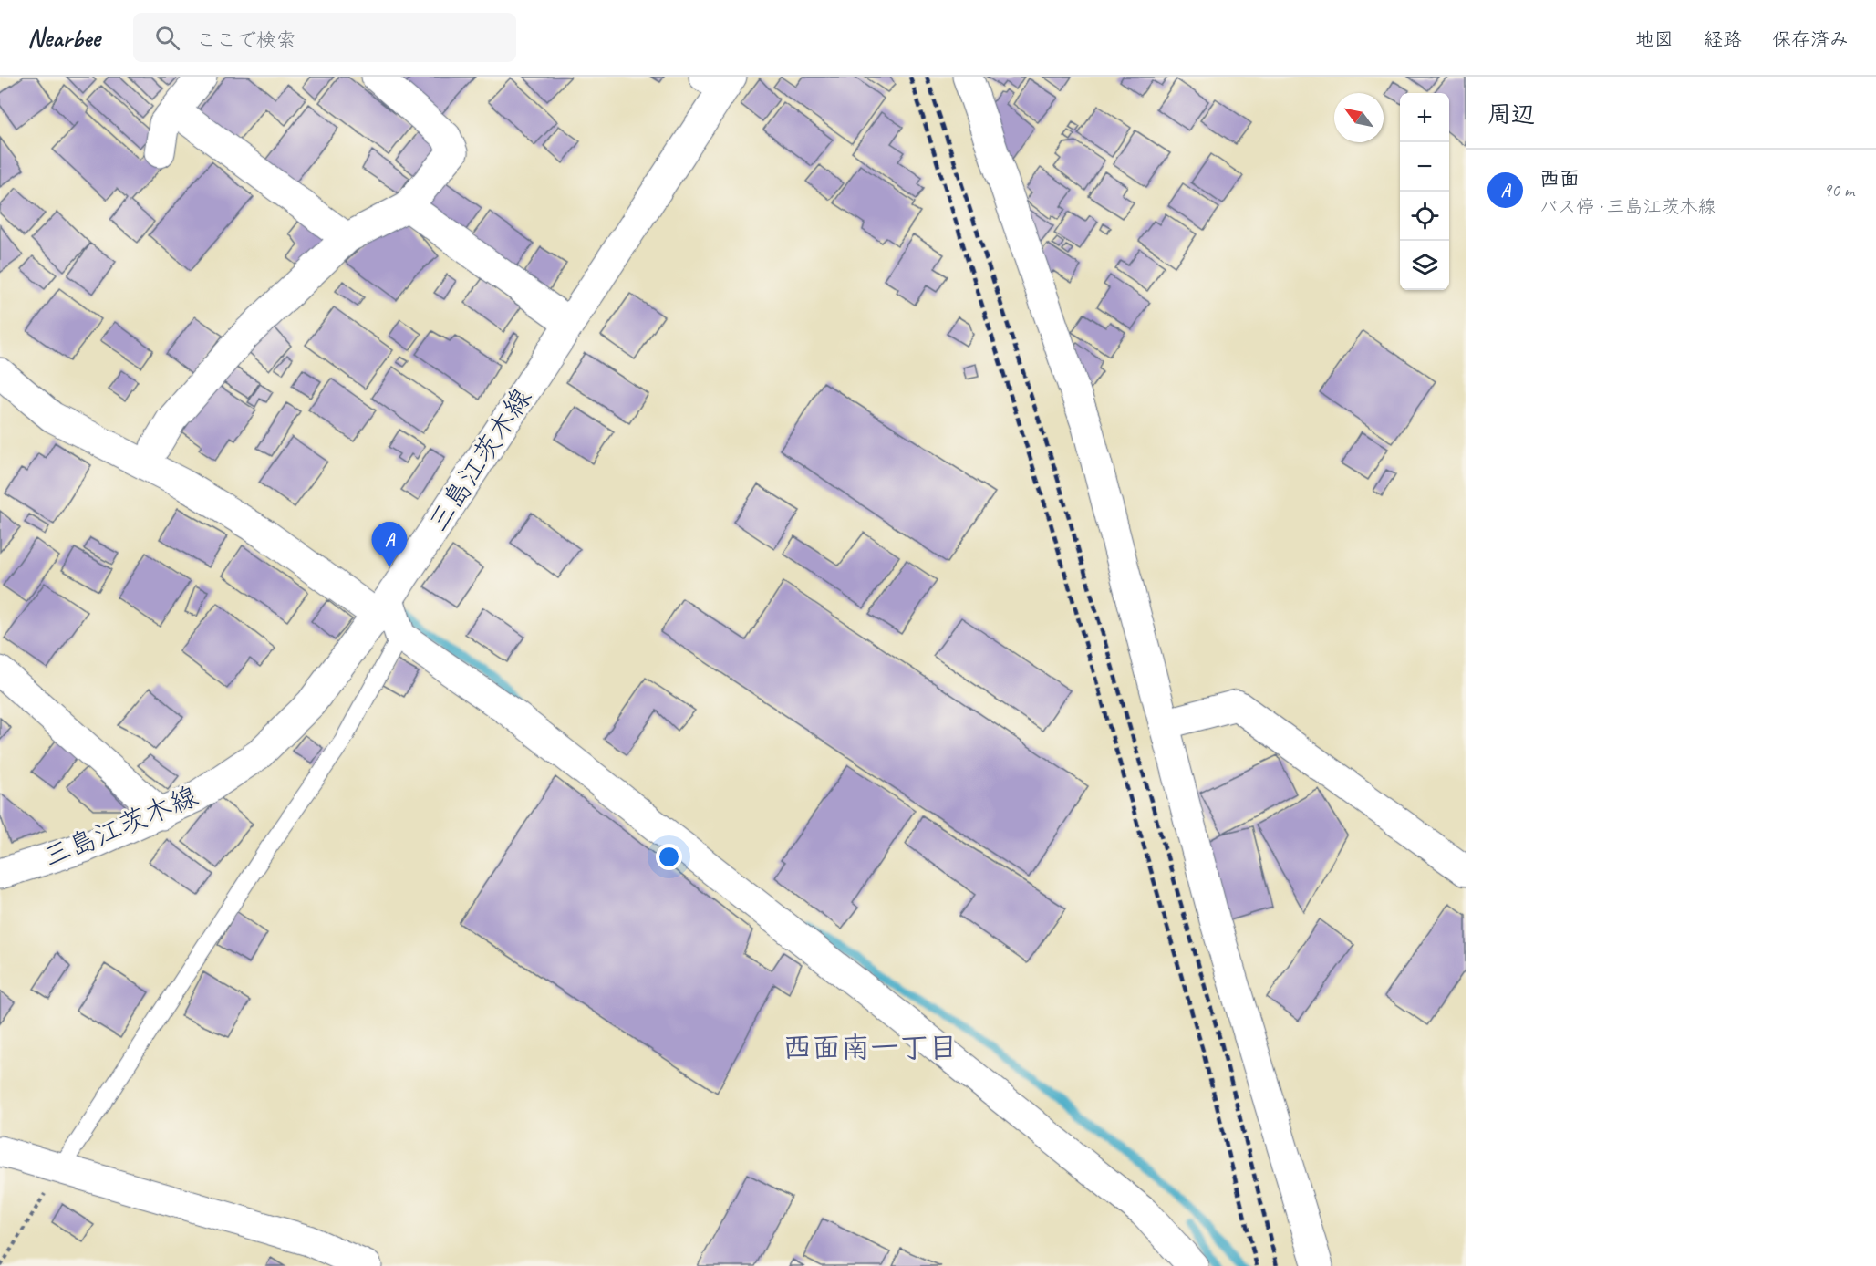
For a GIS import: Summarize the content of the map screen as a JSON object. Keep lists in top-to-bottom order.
{
  "streets": {
    "street": ["三島江茨木線"]
  },
  "districts": ["西面南一丁目"],
  "north": "top left",
  "page": {
    "header": "Nearbee",
    "search": "ここで検索",
    "nav": ["地図", "経路", "保存済み"],
    "heading": "周辺",
    "map_buttons": ["+", "−"],
    "list": [
      {
        "mark": "A",
        "name": "西面",
        "note": "バス停 · 三島江茨木線",
        "value": "90 m"
      }
    ],
    "pins": "A"
  }
}
